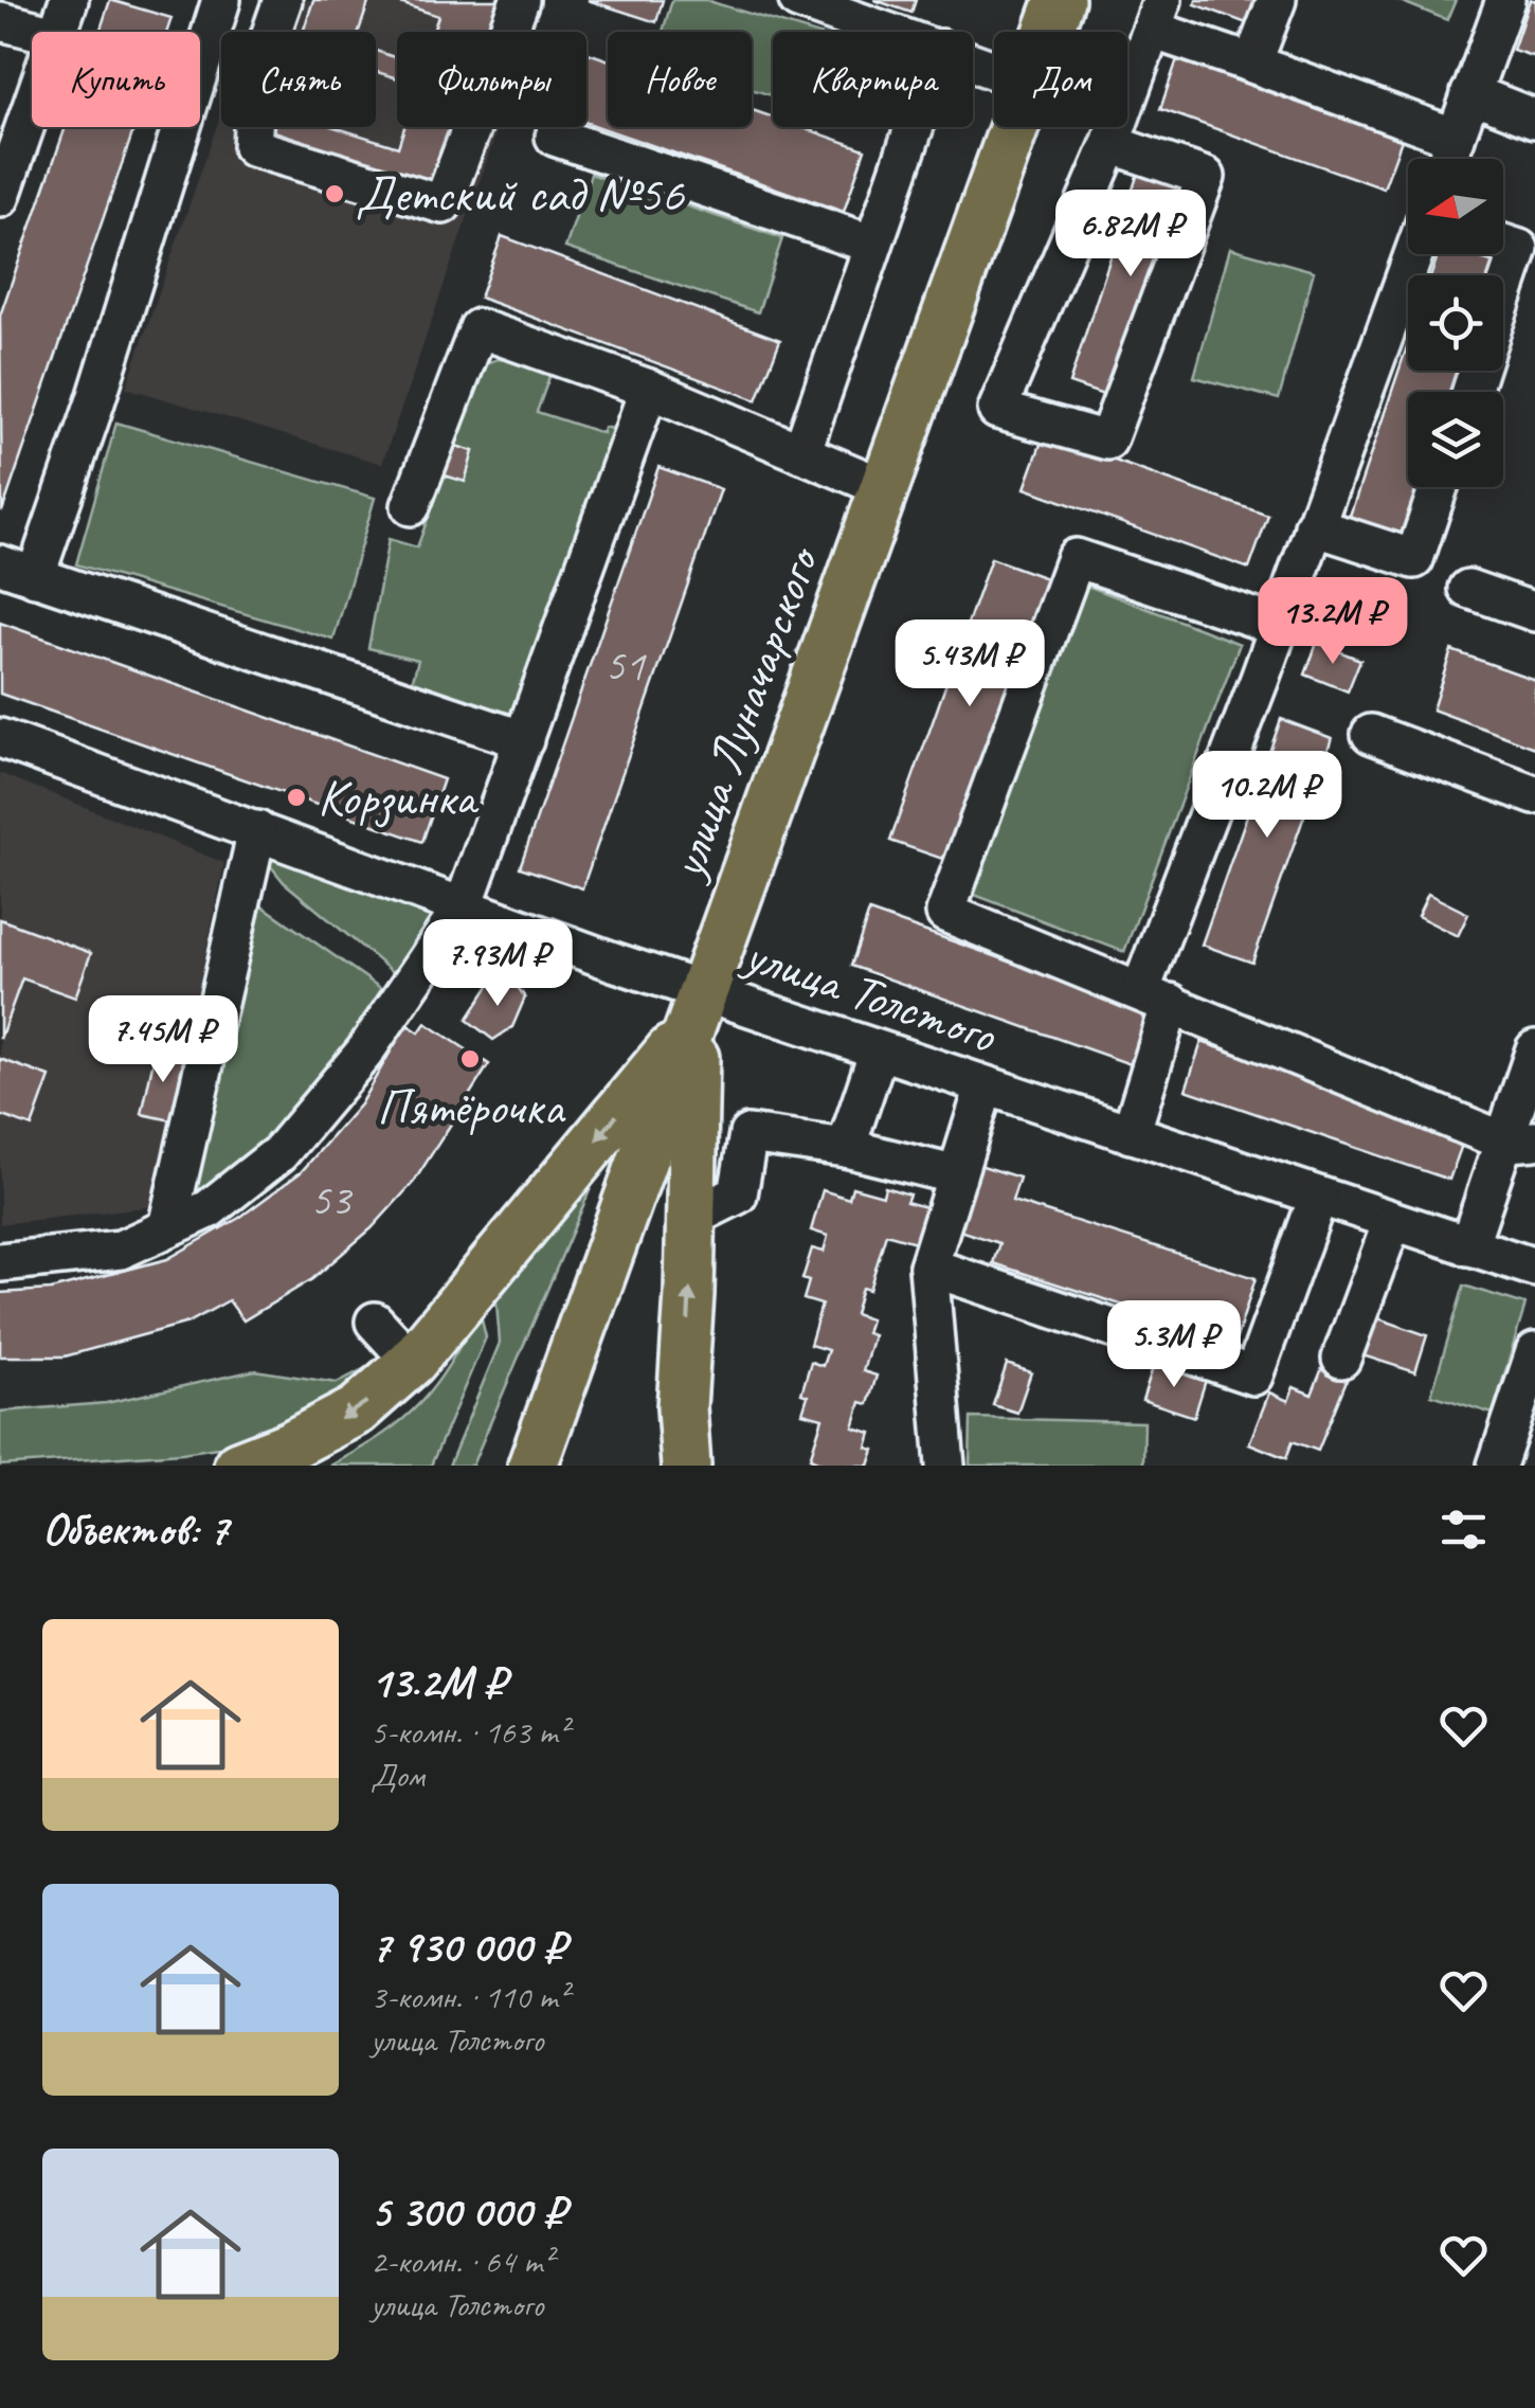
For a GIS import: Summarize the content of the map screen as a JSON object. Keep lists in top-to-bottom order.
{
  "streets": {
    "main road": ["улица Луначарского"],
    "street": ["улица Толстого"]
  },
  "crossings": [
    ["улица Луначарского", "улица Толстого"]
  ],
  "places": ["Детский сад №56", "Корзинка", "Пятёрочка"],
  "house_numbers": ["51", "53"],
  "north": "left",
  "page": {
    "chip": [
      "Купить",
      "Снять",
      "Фильтры",
      "Новое",
      "Квартира",
      "Дом"
    ],
    "price": [
      "6.82M ₽",
      "13.2M ₽",
      "5.43M ₽",
      "10.2M ₽",
      "7.93M ₽",
      "7.45M ₽",
      "5.3M ₽"
    ],
    "heading": "Объектов: 7",
    "list": [
      {
        "name": "13.2M ₽",
        "note": "5-комн. · 163 m² · Дом"
      },
      {
        "name": "7 930 000 ₽",
        "note": "3-комн. · 110 m² · улица Толстого"
      },
      {
        "name": "5 300 000 ₽",
        "note": "2-комн. · 64 m² · улица Толстого"
      }
    ]
  }
}
